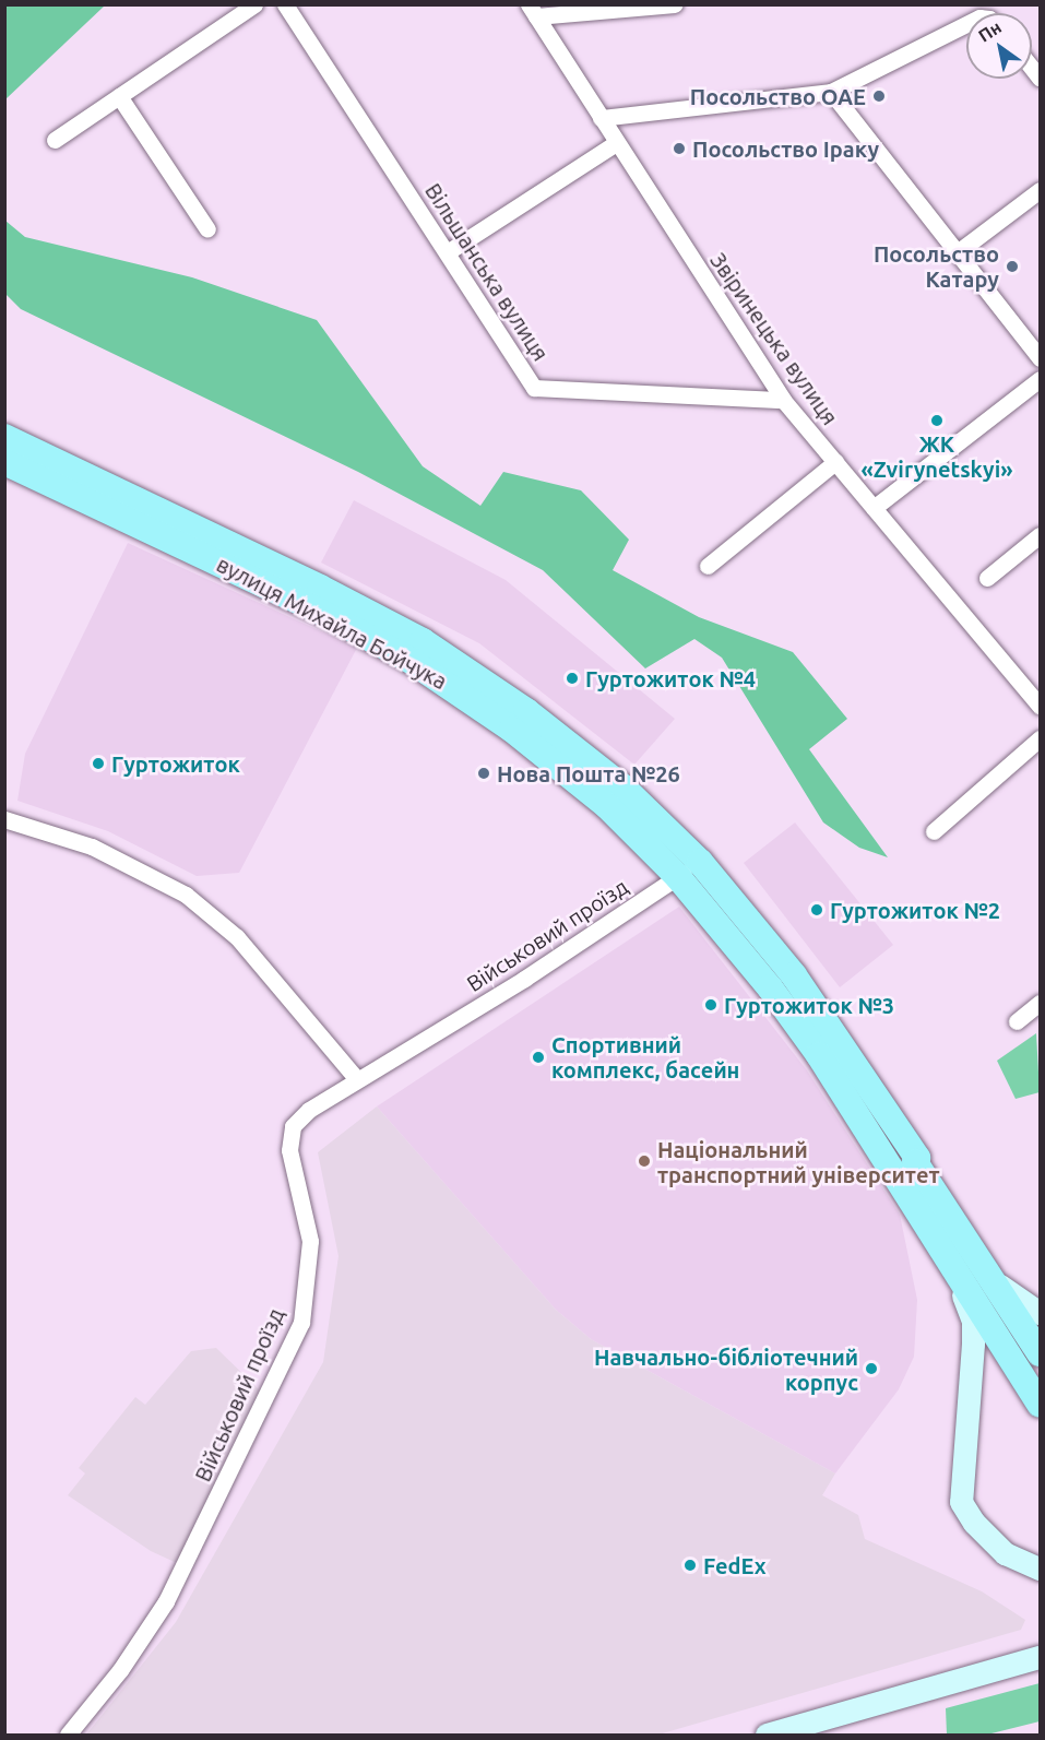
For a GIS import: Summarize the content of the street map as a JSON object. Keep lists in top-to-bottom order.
{
  "streets": {
    "main road": ["вулиця Михайла Бойчука"],
    "street": ["Вільшанська вулиця", "Звіринецька вулиця", "Військовий проїзд"]
  },
  "crossings": [
    ["Вільшанська вулиця", "Звіринецька вулиця"],
    ["вулиця Михайла Бойчука", "Військовий проїзд"]
  ],
  "places": [
    "Посольство ОАЕ",
    "Посольство Іраку",
    "Посольство Катару",
    "ЖК «Zvirynetskyi»",
    "Гуртожиток №4",
    "Гуртожиток",
    "Нова Пошта №26",
    "Гуртожиток №2",
    "Гуртожиток №3",
    "Спортивний комплекс, басейн",
    "Національний транспортний університет",
    "Навчально-бібліотечний корпус",
    "FedEx"
  ],
  "north": "top left"
}
